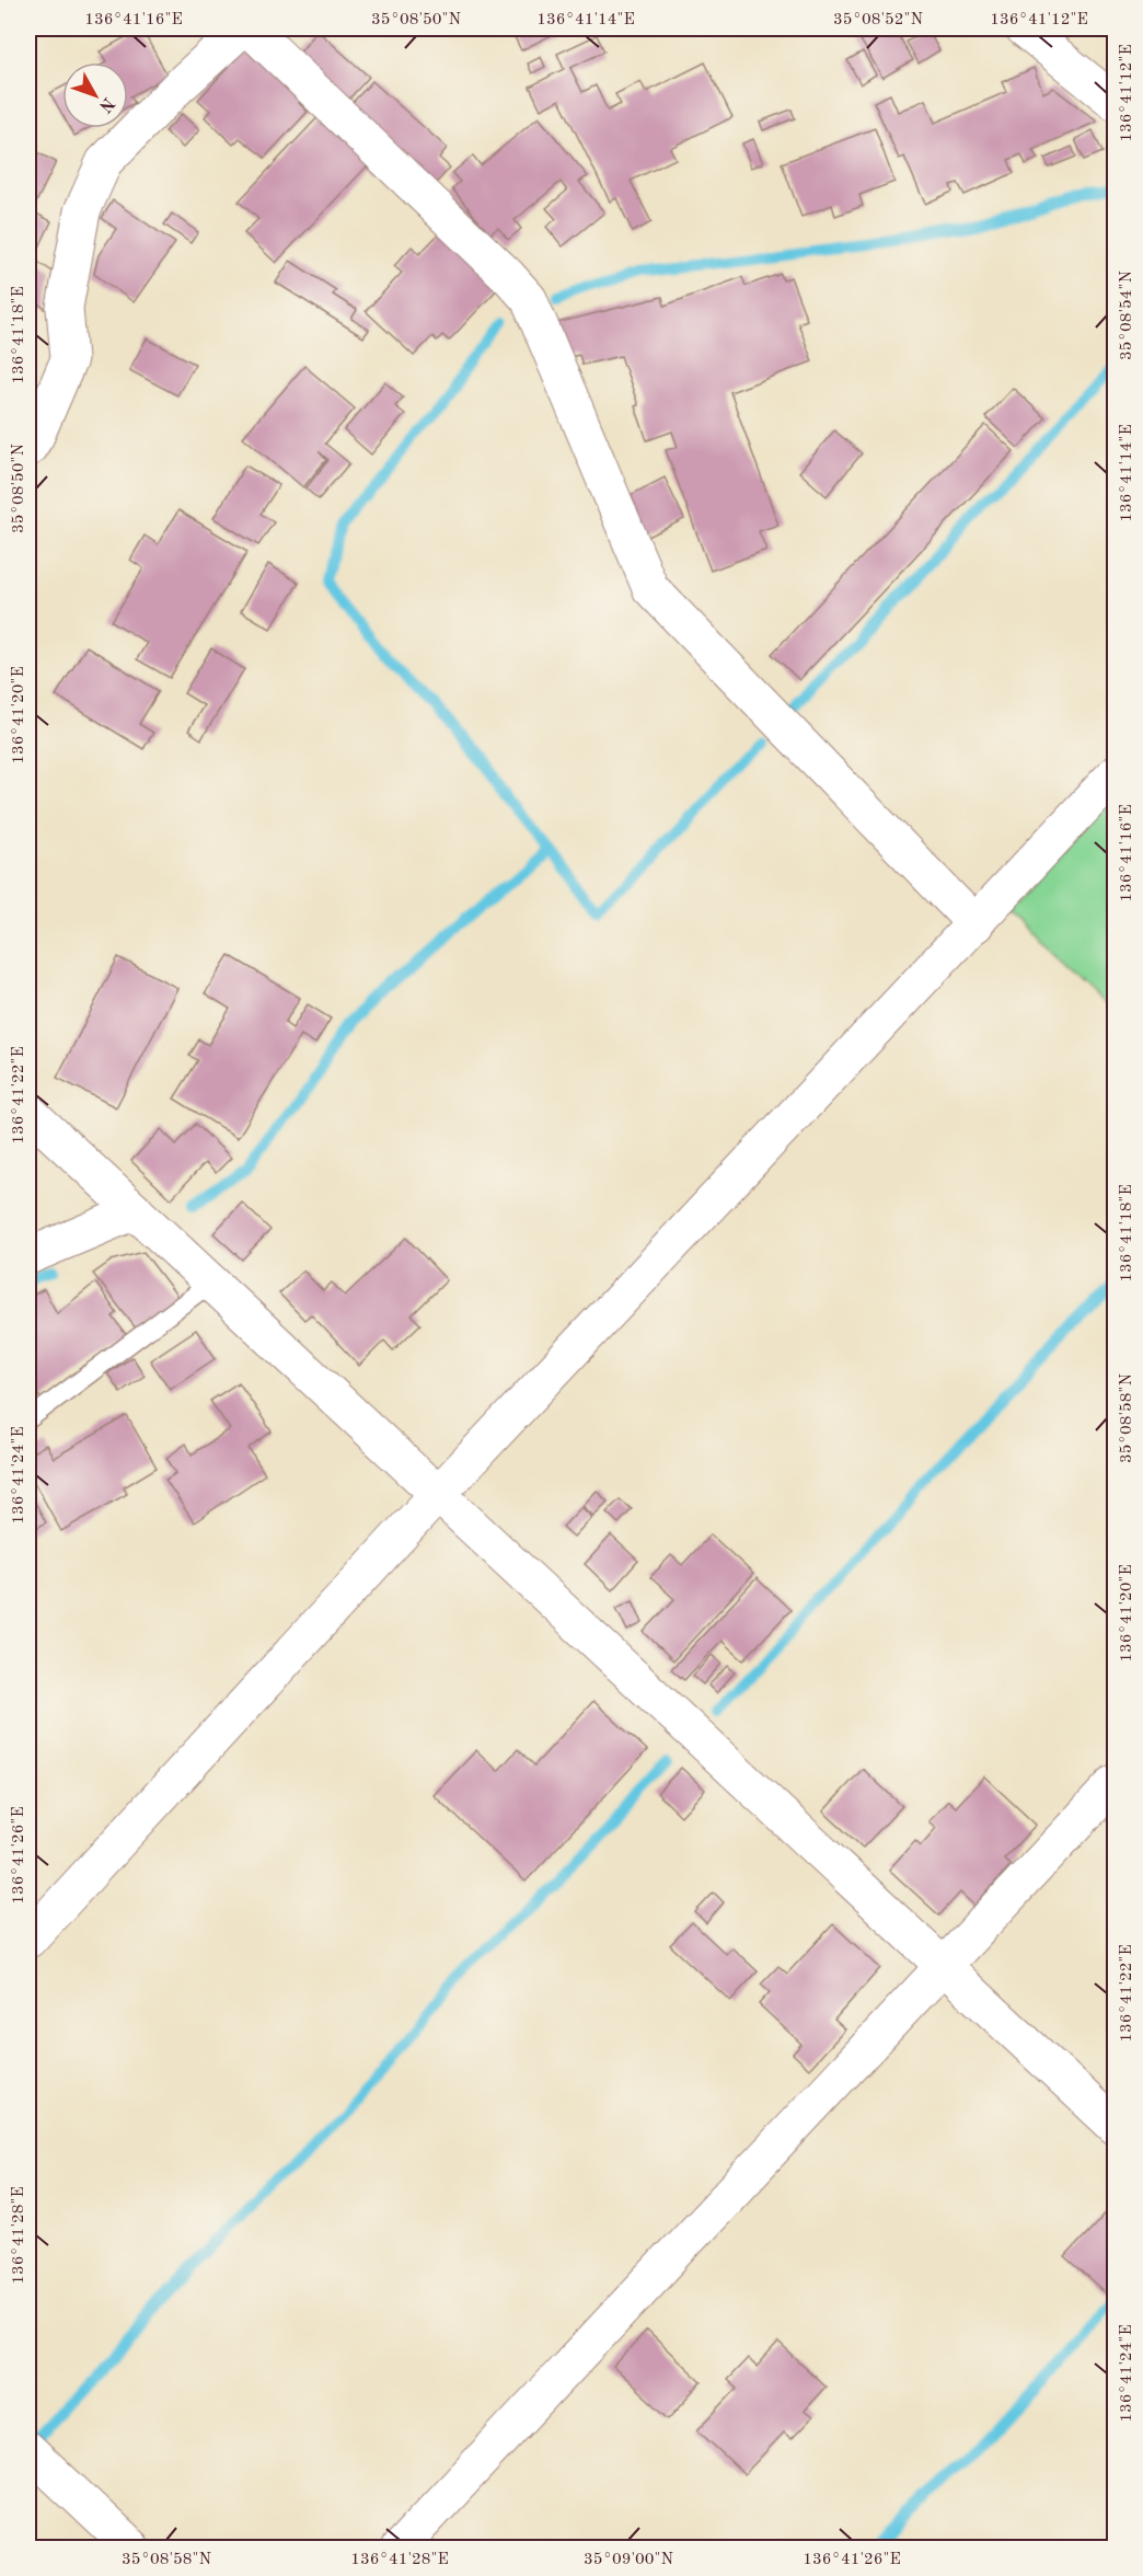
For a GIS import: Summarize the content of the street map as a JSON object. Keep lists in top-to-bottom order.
{
  "north": "bottom right",
  "coordinates": [
    "136°41'16\"E",
    "35°08'50\"N",
    "136°41'14\"E",
    "35°08'52\"N",
    "136°41'12\"E",
    "35°08'54\"N",
    "136°41'18\"E",
    "136°41'20\"E",
    "136°41'22\"E",
    "35°08'58\"N",
    "136°41'24\"E",
    "136°41'26\"E",
    "136°41'28\"E",
    "35°09'00\"N"
  ]
}
